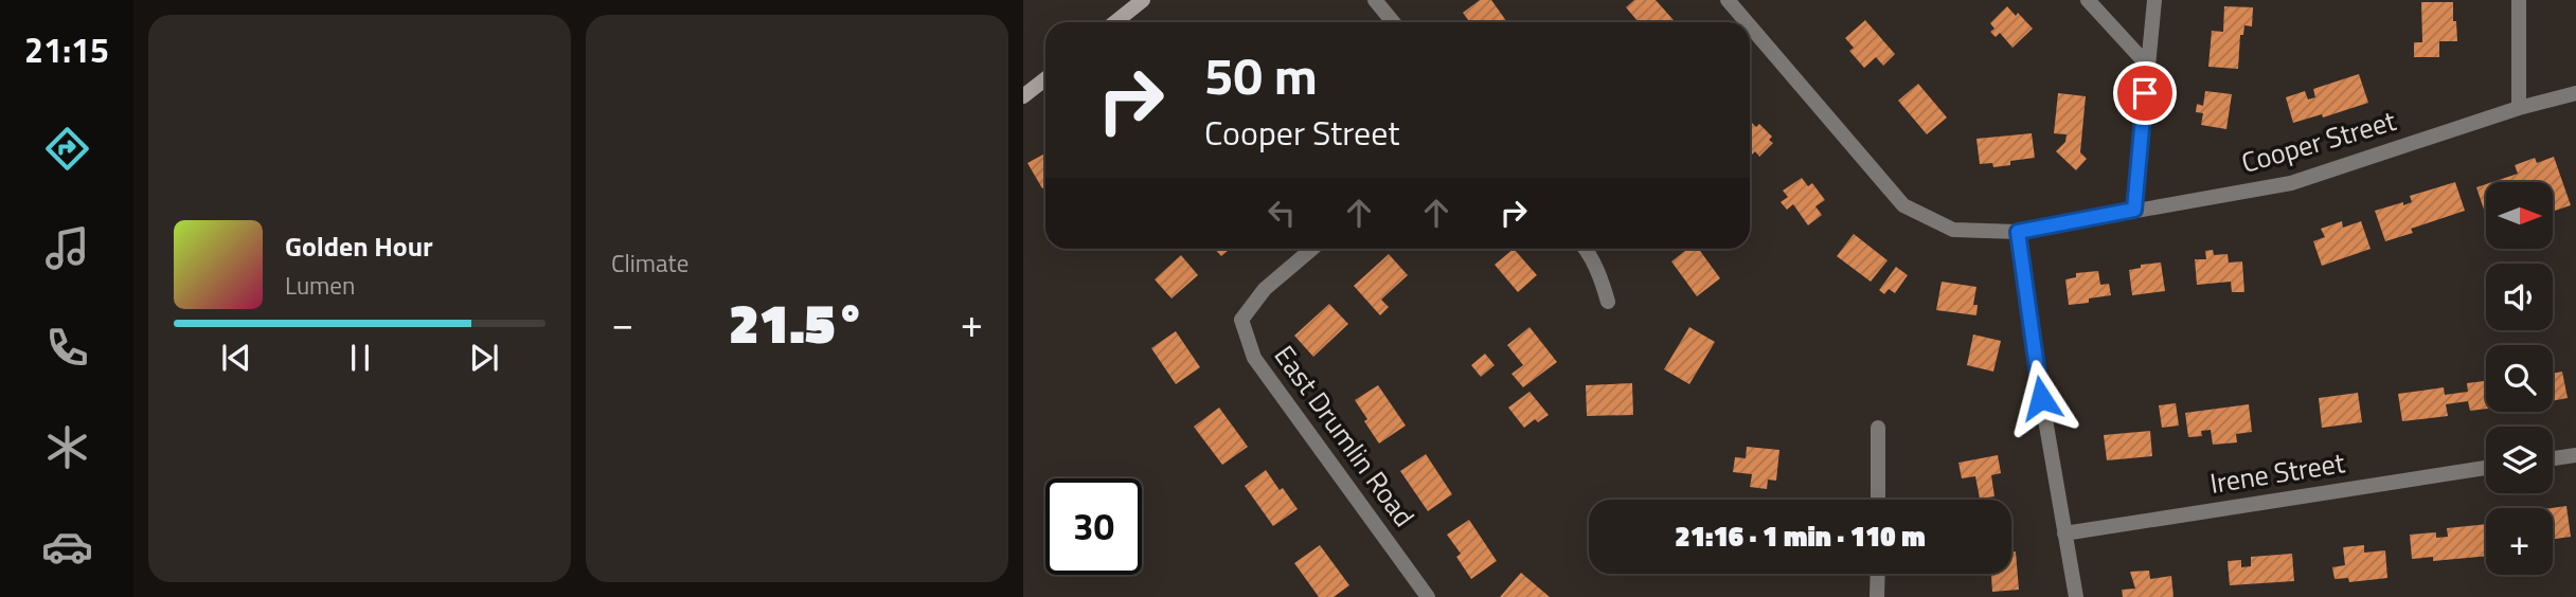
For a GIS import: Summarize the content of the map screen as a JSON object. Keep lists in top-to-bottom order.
{
  "streets": {
    "street": ["Cooper Street", "East Drumlin Road", "Irene Street"]
  },
  "north": "right",
  "page": {
    "tabs": "21:15",
    "tile": "Climate",
    "turn": ["50 m", "Cooper Street"],
    "map_buttons": "+",
    "song": ["Golden Hour", "Lumen"],
    "heat": ["−", "21.5°", "+"],
    "limit": "30",
    "trip": "21:16 · 1 min · 110 m"
  }
}
